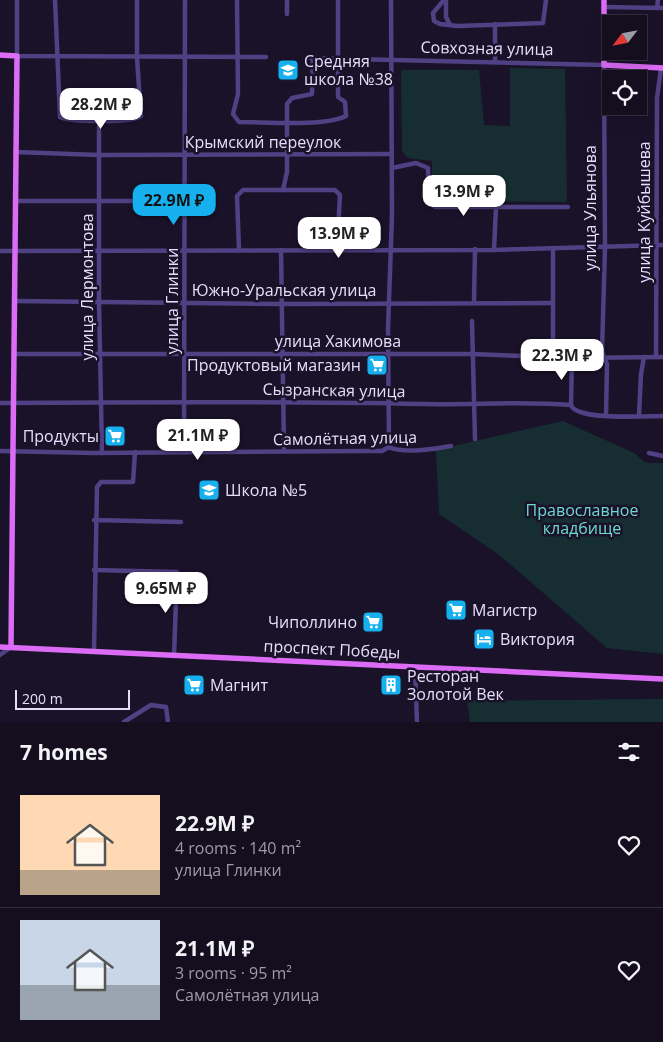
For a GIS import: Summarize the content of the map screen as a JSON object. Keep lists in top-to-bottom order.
{
  "streets": {
    "main road": ["Совхозная улица", "улица Ульянова", "проспект Победы"],
    "street": [
      "Крымский переулок",
      "улица Куйбышева",
      "улица Лермонтова",
      "Южно-Уральская улица",
      "улица Глинки",
      "улица Хакимова",
      "Сызранская улица",
      "Самолётная улица"
    ]
  },
  "crossings": [
    ["Совхозная улица", "улица Ульянова"],
    ["Совхозная улица", "улица Куйбышева"],
    ["Крымский переулок", "улица Лермонтова"],
    ["Крымский переулок", "улица Глинки"],
    ["улица Ульянова", "улица Хакимова"],
    ["улица Ульянова", "Сызранская улица"],
    ["улица Куйбышева", "улица Хакимова"],
    ["улица Лермонтова", "Южно-Уральская улица"],
    ["улица Лермонтова", "улица Хакимова"],
    ["улица Лермонтова", "Сызранская улица"],
    ["улица Лермонтова", "Самолётная улица"],
    ["Южно-Уральская улица", "улица Глинки"],
    ["улица Глинки", "улица Хакимова"],
    ["улица Глинки", "Сызранская улица"],
    ["улица Глинки", "Самолётная улица"]
  ],
  "parks": ["Православное кладбище"],
  "places": {
    "school or university": ["Средняя школа №38", "Школа №5"],
    "supermarket": [
      "Продуктовый магазин",
      "Продукты",
      "Магистр",
      "Чиполлино",
      "Магнит"
    ],
    "hotel": ["Виктория"],
    "building": ["Ресторан Золотой Век"]
  },
  "scale_bar": "200 m",
  "north": "bottom left",
  "page": {
    "price": [
      "28.2M ₽",
      "13.9M ₽",
      "22.9M ₽",
      "13.9M ₽",
      "22.3M ₽",
      "21.1M ₽",
      "9.65M ₽"
    ],
    "scale": "200 m",
    "heading": "7 homes",
    "list": [
      {
        "name": "22.9M ₽",
        "note": "4 rooms · 140 m² · улица Глинки"
      },
      {
        "name": "21.1M ₽",
        "note": "3 rooms · 95 m² · Самолётная улица"
      }
    ]
  }
}
